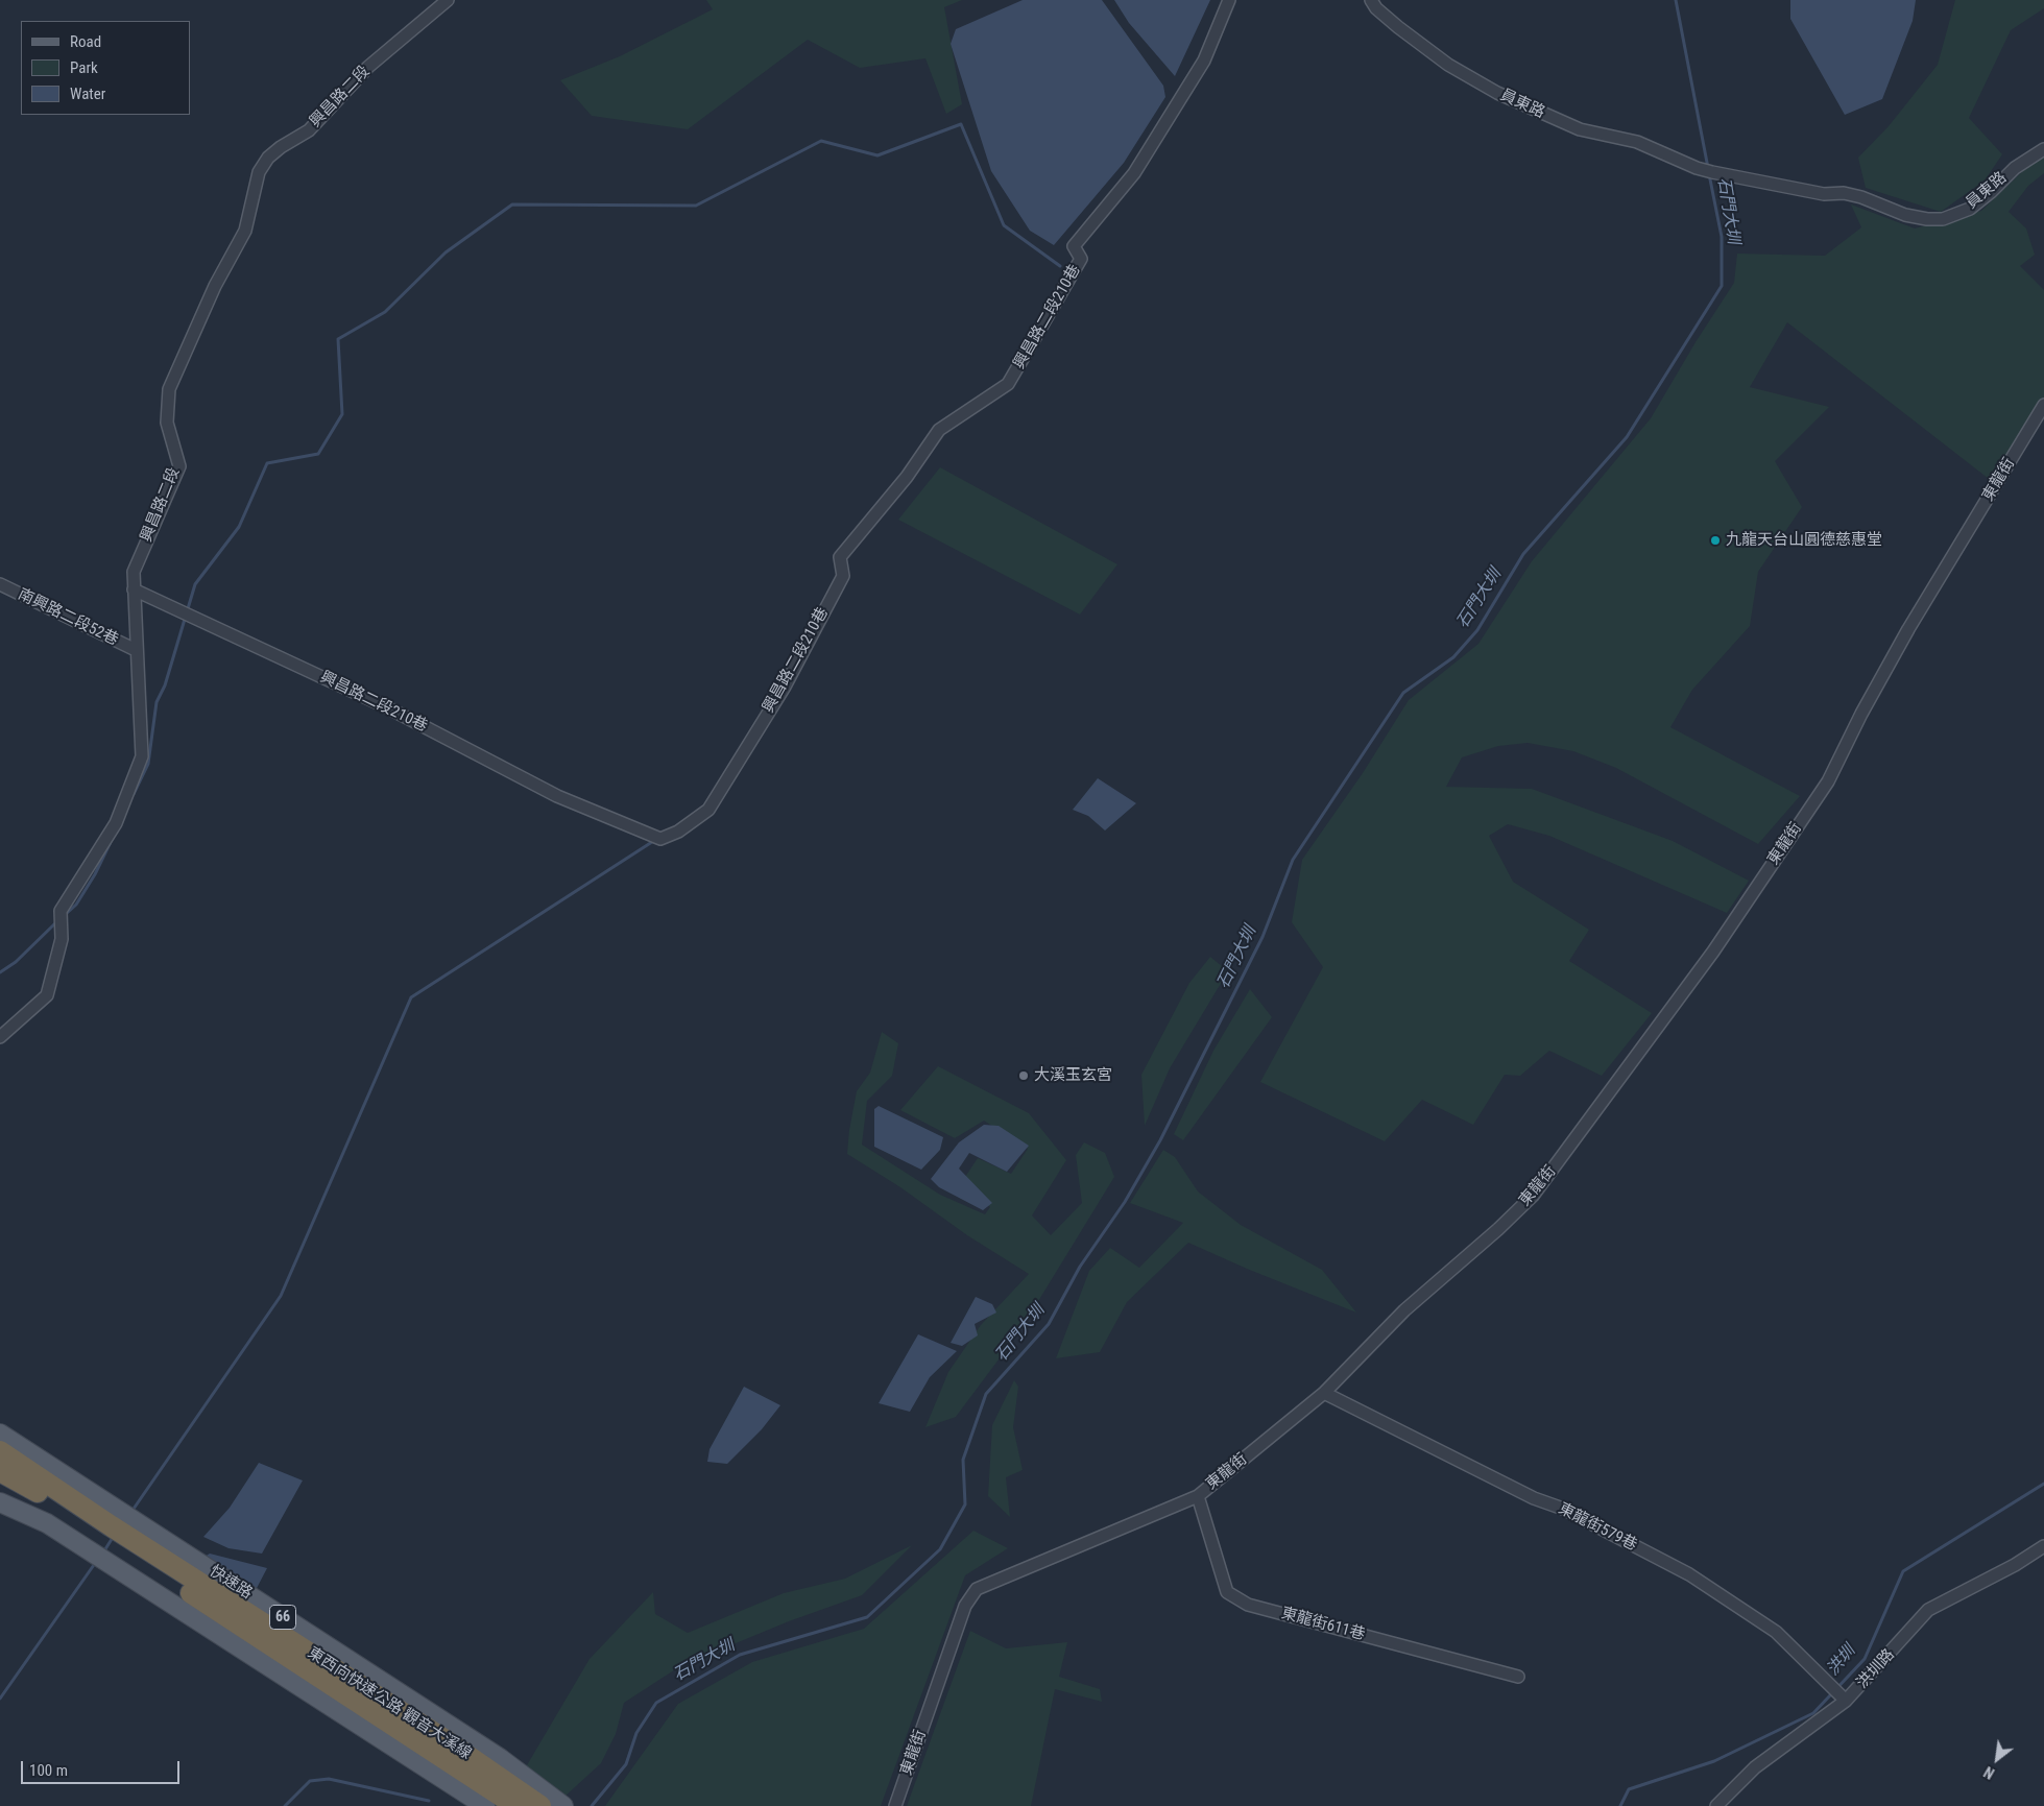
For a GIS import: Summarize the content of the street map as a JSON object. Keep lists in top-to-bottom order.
{
  "streets": {
    "highway": ["66", "東西向快速公路 觀音大溪線"],
    "main road": ["快速路"],
    "street": [
      "興昌路二段",
      "員東路",
      "興昌路二段210巷",
      "東龍街",
      "南興路二段52巷",
      "東龍街579巷",
      "東龍街611巷",
      "洪圳路"
    ]
  },
  "crossings": [
    ["興昌路二段", "興昌路二段210巷"],
    ["興昌路二段", "南興路二段52巷"],
    ["東龍街", "東龍街579巷"],
    ["東龍街", "東龍街611巷"],
    ["東龍街579巷", "洪圳路"],
    ["66", "東西向快速公路 觀音大溪線"]
  ],
  "water": ["石門大圳", "洪圳"],
  "places": ["九龍天台山圓德慈惠堂", "大溪玉玄宮"],
  "legend": ["Road", "Park", "Water"],
  "scale_bar": "100 m",
  "north": "bottom left"
}
